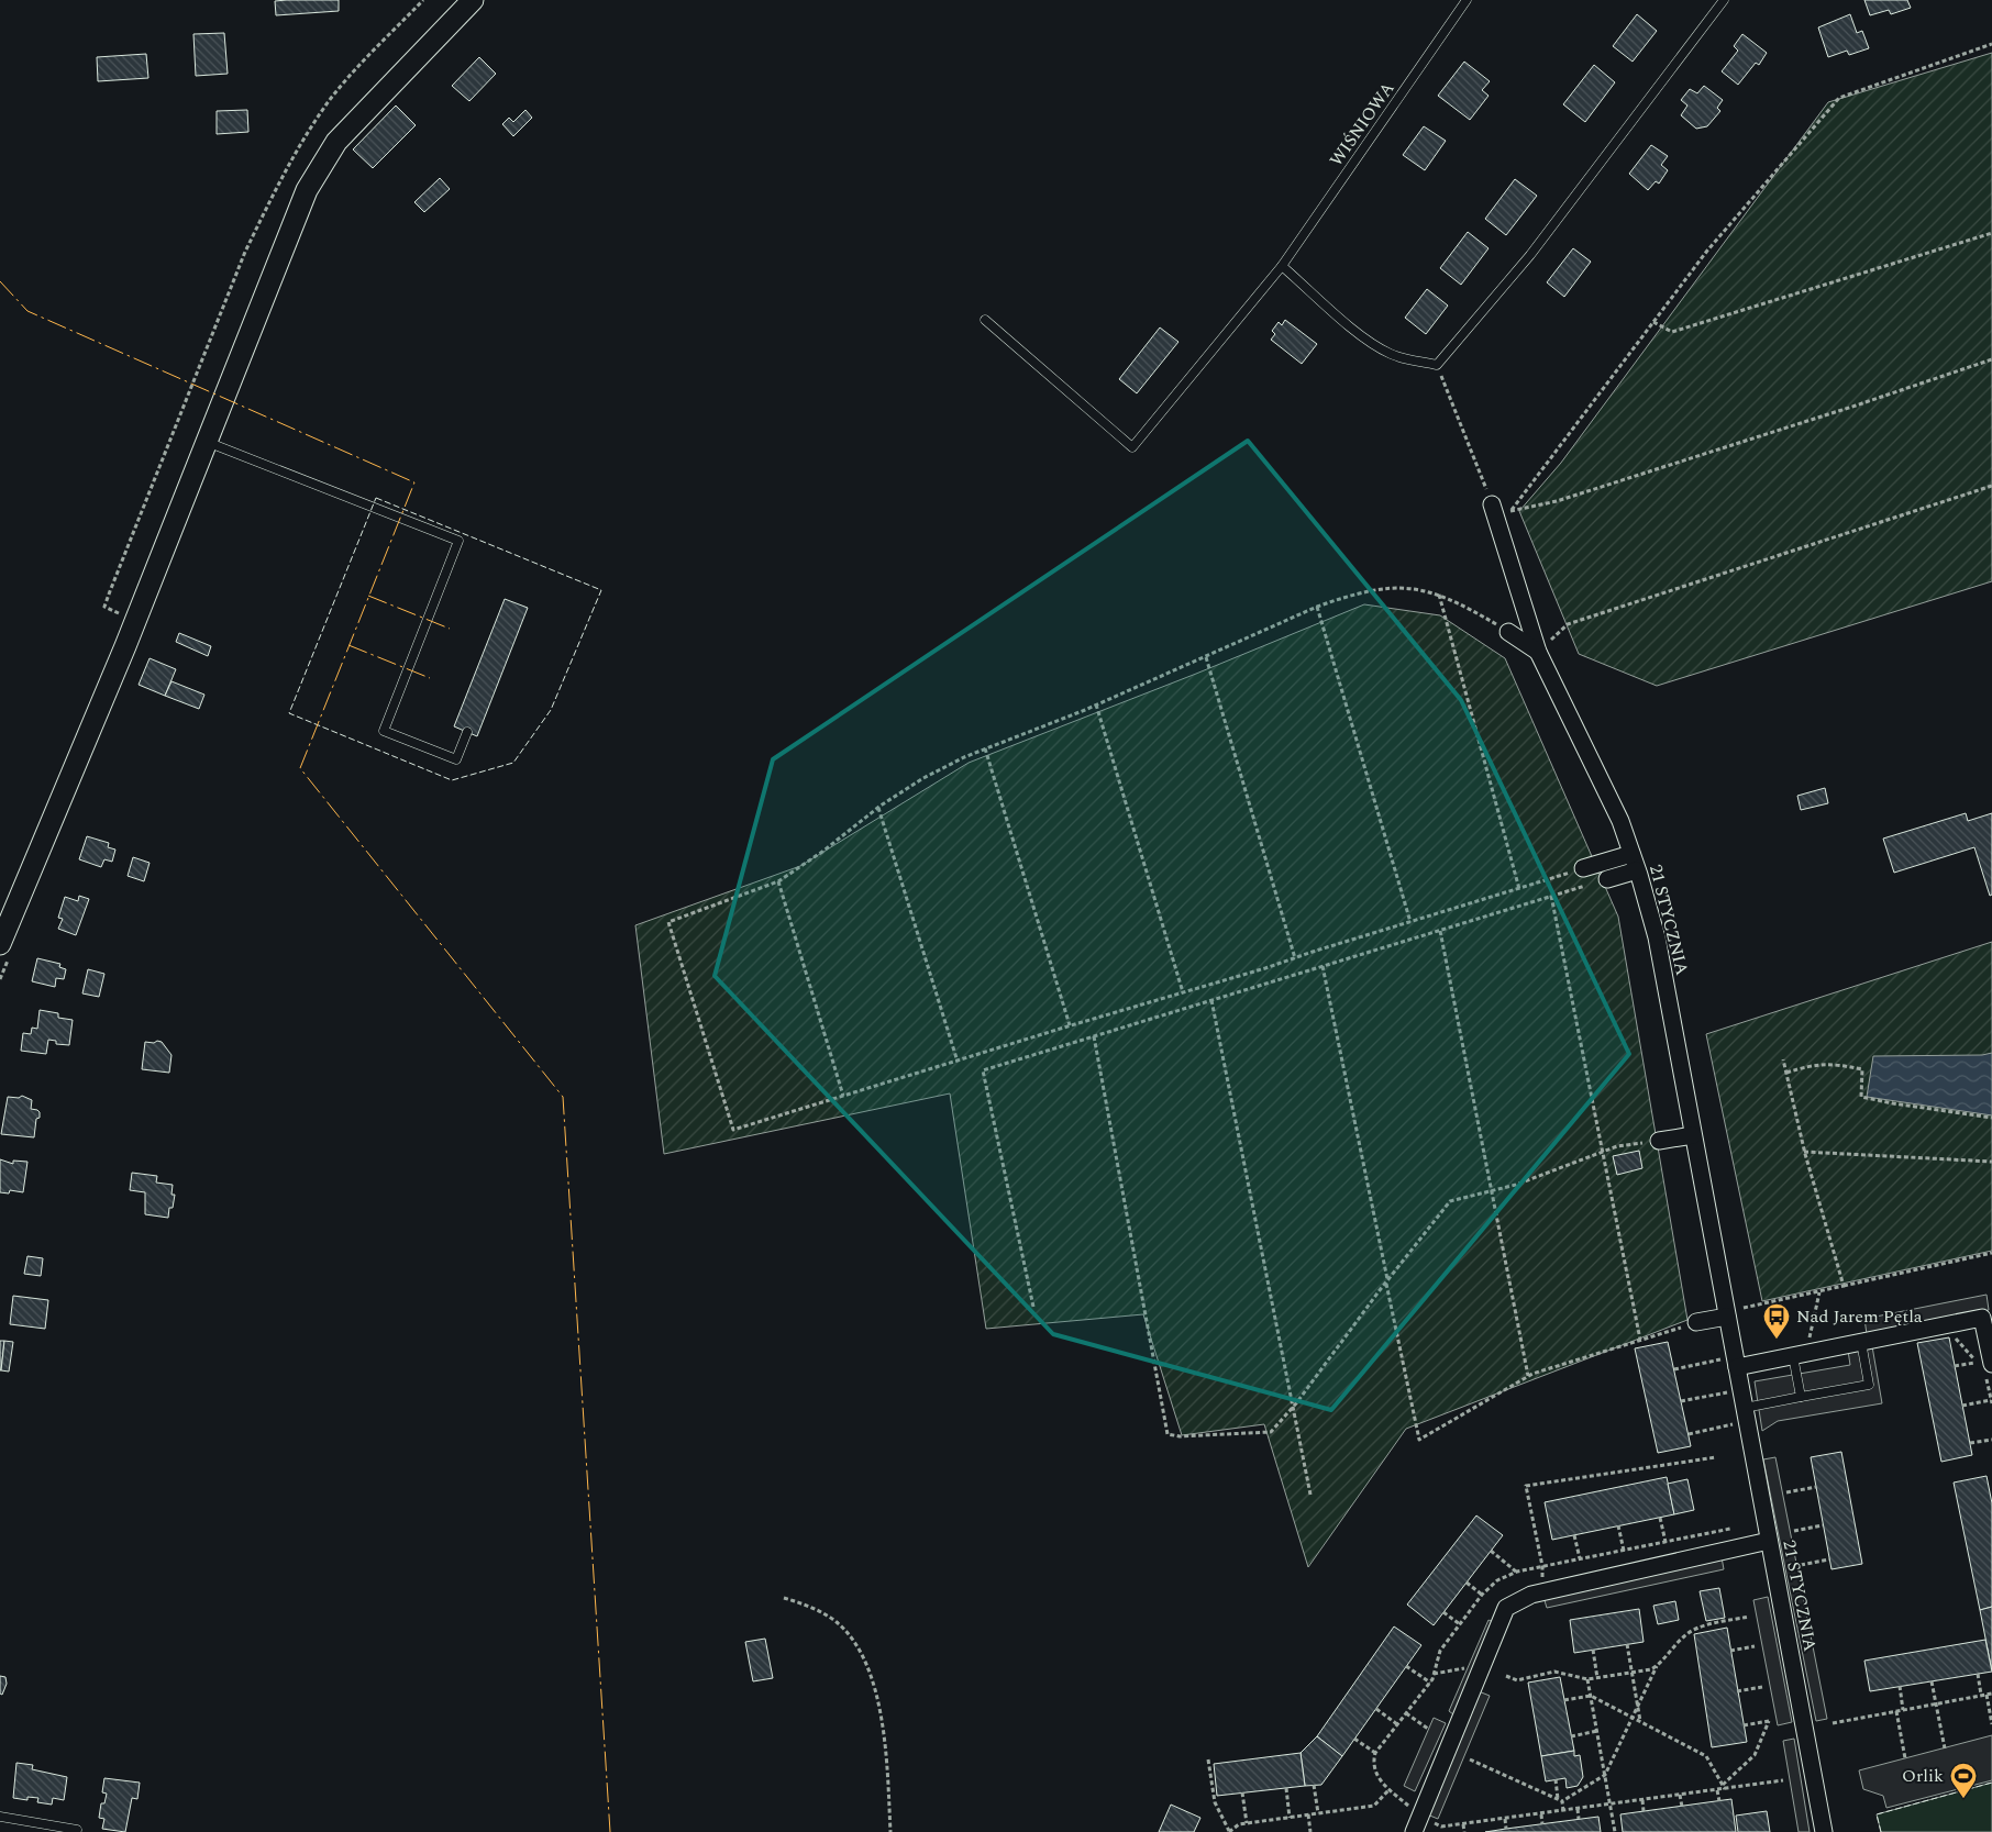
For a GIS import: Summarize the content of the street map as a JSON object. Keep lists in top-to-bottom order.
{
  "streets": {
    "street": ["21 STYCZNIA"],
    "lane": ["WIŚNIOWA"]
  },
  "places": {
    "bus stop": ["Nad Jarem Pętla"],
    "sports": ["Orlik"]
  }
}
